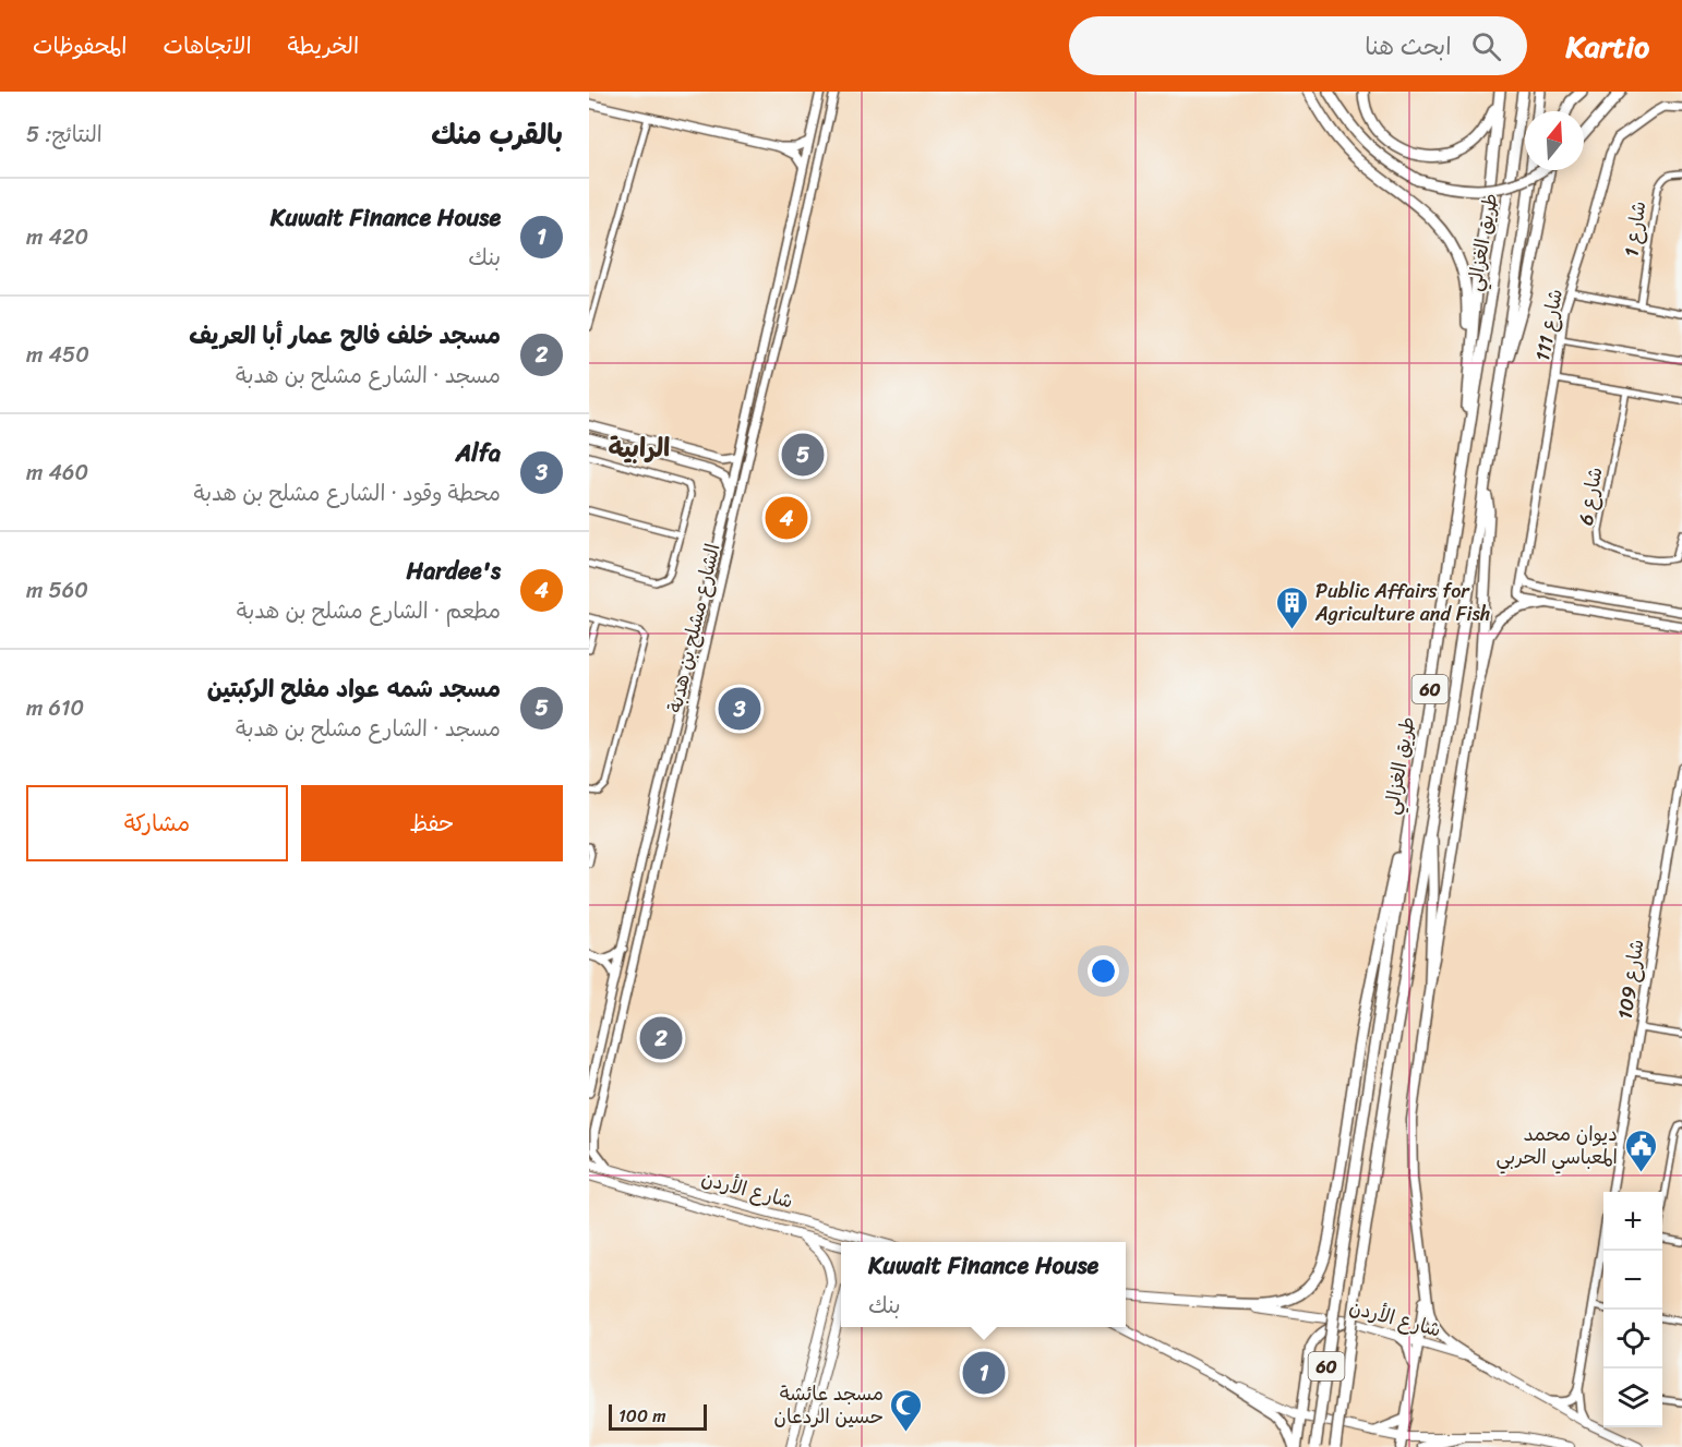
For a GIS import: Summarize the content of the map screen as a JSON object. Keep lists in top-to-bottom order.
{
  "streets": {
    "highway": ["طريق الغزالي", "60"],
    "main road": ["شارع الأردن"],
    "street": [
      "شارع 1",
      "شارع 111",
      "شارع 6",
      "الشارع مشلح بن هدبة",
      "شارع 109"
    ]
  },
  "crossings": [
    ["الشارع مشلح بن هدبة", "شارع الأردن"]
  ],
  "districts": ["الرابية"],
  "places": {
    "building": ["Public Affairs for Agriculture and Fish"],
    "public building": ["ديوان محمد المعباسي الحربي"],
    "mosque": ["مسجد عائشة حسين الردعان"]
  },
  "scale_bar": "100 m",
  "north": "top",
  "page": {
    "header": "Kartio",
    "search": "ابحث هنا",
    "nav": ["الخريطة", "الاتجاهات", "المحفوظات"],
    "heading": ["بالقرب منك", "النتائج: 5"],
    "list": [
      {
        "mark": "1",
        "name": "Kuwait Finance House",
        "note": "بنك",
        "value": "420 m"
      },
      {
        "mark": "2",
        "name": "مسجد خلف فالح عمار أبا العريف",
        "note": "مسجد · الشارع مشلح بن هدبة",
        "value": "450 m"
      },
      {
        "mark": "3",
        "name": "Alfa",
        "note": "محطة وقود · الشارع مشلح بن هدبة",
        "value": "460 m"
      },
      {
        "mark": "4",
        "name": "Hardee's",
        "note": "مطعم · الشارع مشلح بن هدبة",
        "value": "560 m"
      },
      {
        "mark": "5",
        "name": "مسجد شمه عواد مفلح الركبتين",
        "note": "مسجد · الشارع مشلح بن هدبة",
        "value": "610 m"
      }
    ],
    "pins": [
      "5",
      "4",
      "3",
      "2",
      "1"
    ],
    "buttons": ["حفظ", "مشاركة"],
    "map_buttons": ["+", "−"],
    "popup": ["Kuwait Finance House", "بنك"],
    "scale": "100 m"
  }
}
